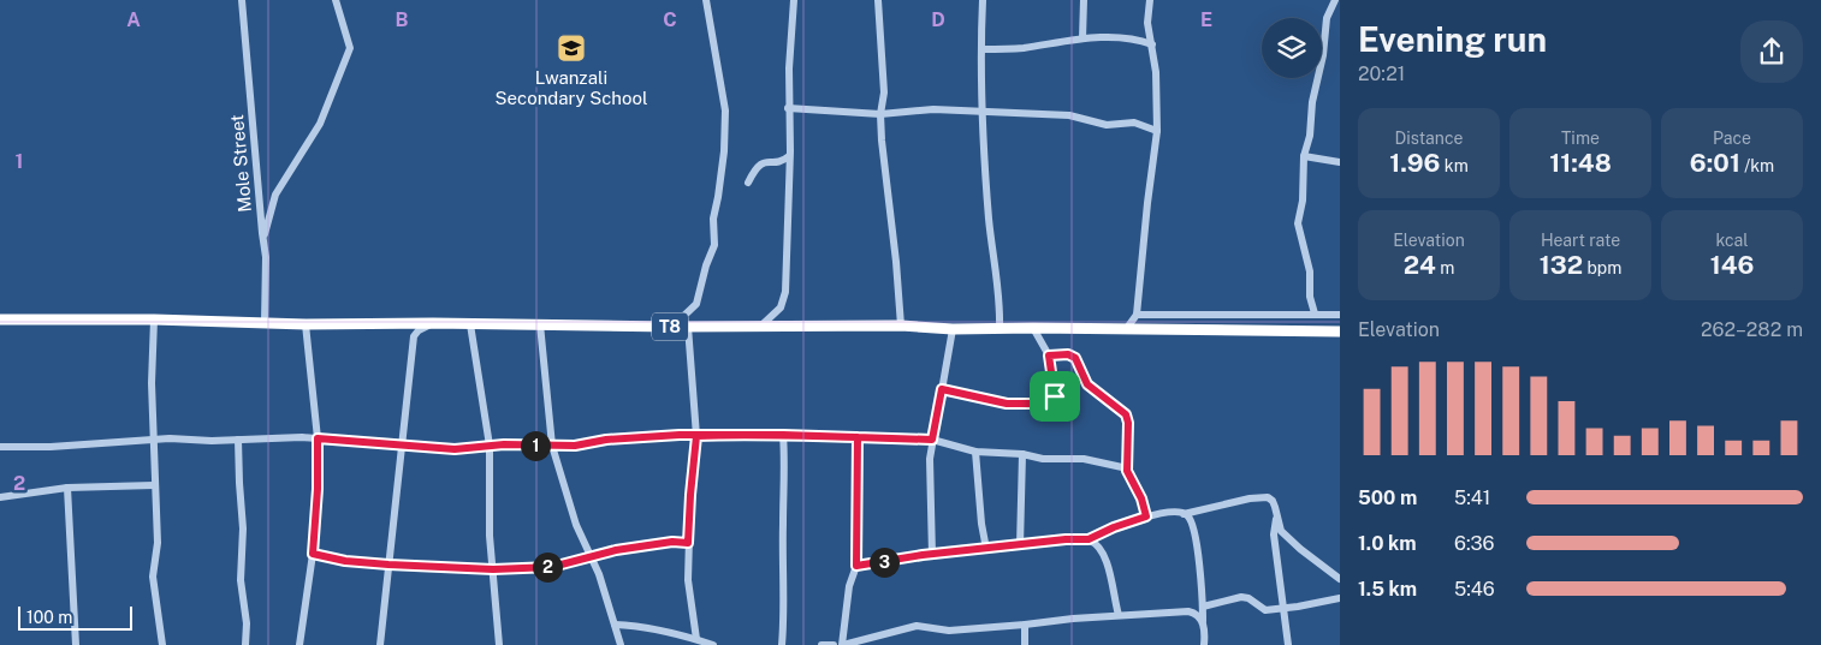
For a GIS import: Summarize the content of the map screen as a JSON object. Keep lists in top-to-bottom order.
{
  "streets": {
    "highway": ["T8"],
    "street": ["Mole Street"]
  },
  "crossings": [
    ["Mole Street", "T8"]
  ],
  "places": {
    "school or university": ["Lwanzali Secondary School"]
  },
  "scale_bar": "100 m",
  "page": {
    "heading": ["Evening run", "20:21"],
    "stats": [
      ["Distance", "1.96 km"],
      ["Time", "11:48"],
      ["Pace", "6:01 /km"],
      ["Elevation", "24 m"],
      ["Heart rate", "132 bpm"],
      ["kcal", "146"]
    ],
    "chart": ["Elevation", "262–282 m"],
    "pins": ["1", "3", "2"],
    "list": [
      {
        "name": "500 m",
        "note": "5:41"
      },
      {
        "name": "1.0 km",
        "note": "6:36"
      },
      {
        "name": "1.5 km",
        "note": "5:46"
      }
    ],
    "scale": "100 m"
  },
  "grid": {
    "columns": [
      "A",
      "B",
      "C",
      "D",
      "E"
    ],
    "rows": ["1", "2"]
  }
}
